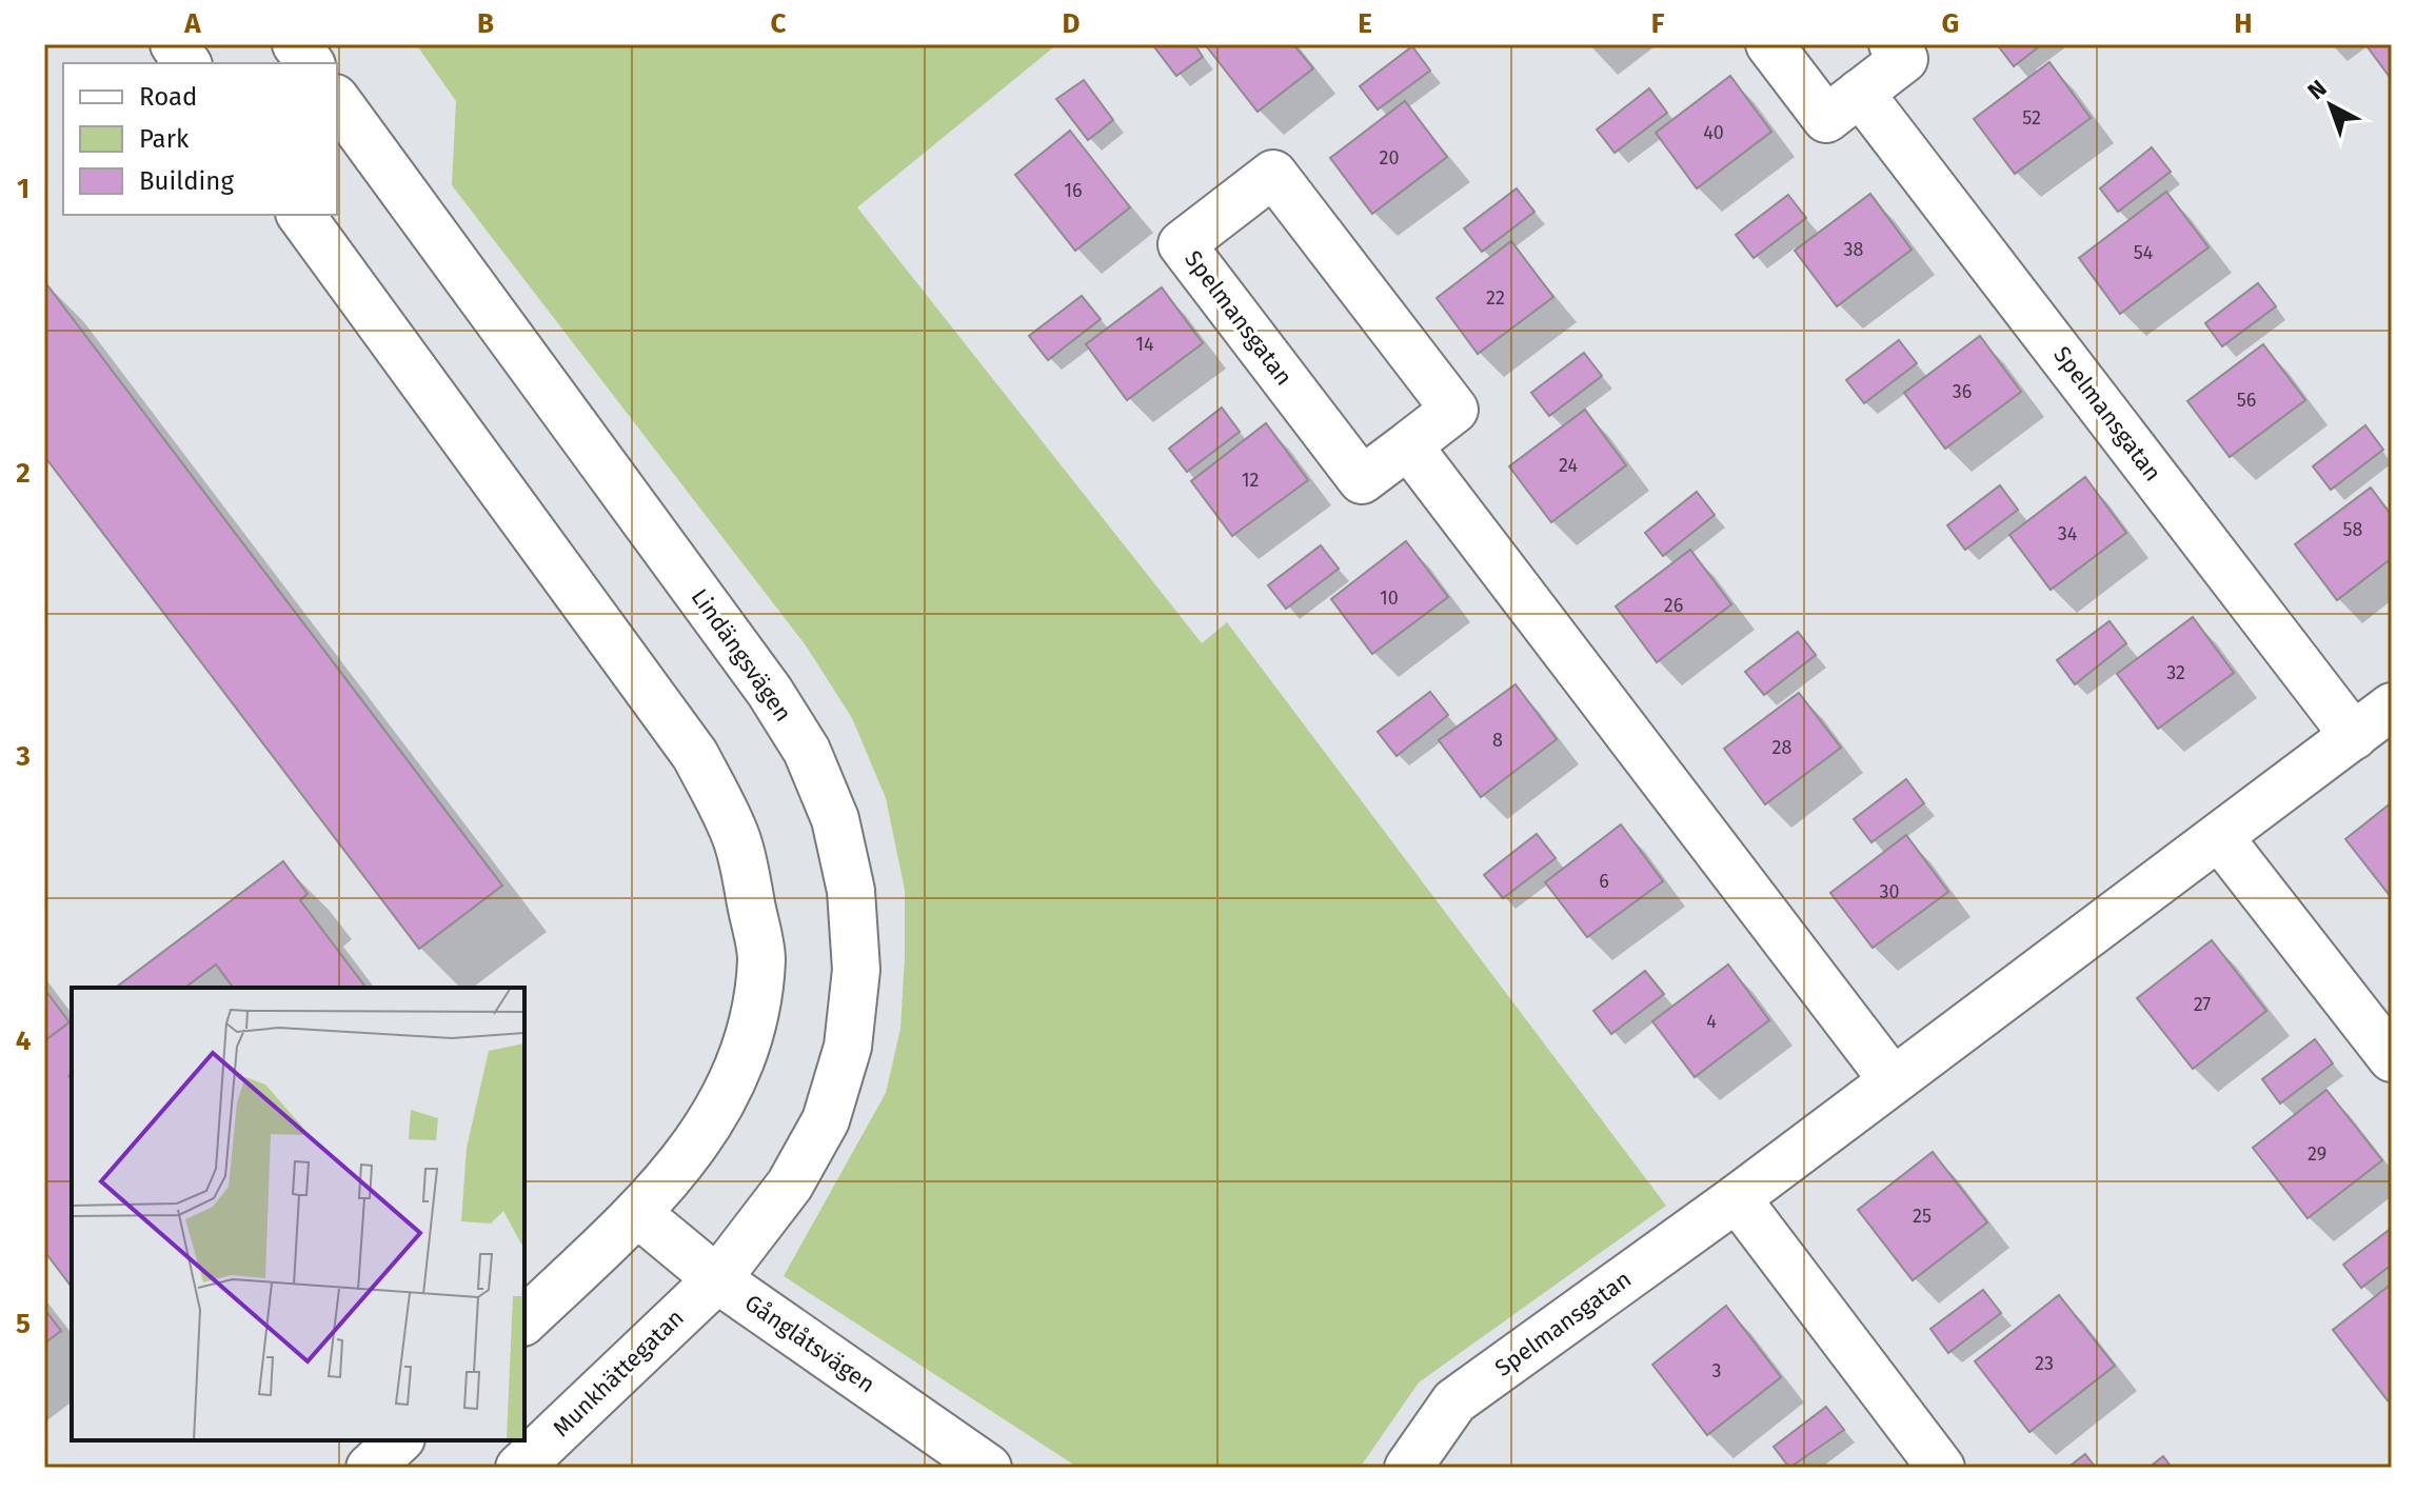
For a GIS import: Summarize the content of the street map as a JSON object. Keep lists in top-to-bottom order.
{
  "streets": {
    "street": [
      "Spelmansgatan",
      "Lindängsvägen",
      "Gånglåtsvägen",
      "Munkhättegatan"
    ]
  },
  "crossings": [
    ["Lindängsvägen", "Gånglåtsvägen"],
    ["Lindängsvägen", "Munkhättegatan"],
    ["Gånglåtsvägen", "Munkhättegatan"]
  ],
  "house_numbers": [
    "52",
    "40",
    "20",
    "16",
    "38",
    "54",
    "22",
    "14",
    "36",
    "56",
    "24",
    "12",
    "58",
    "34",
    "10",
    "26",
    "32",
    "8",
    "28",
    "6",
    "30",
    "27",
    "4",
    "29",
    "25",
    "23",
    "3"
  ],
  "legend": ["Road", "Park", "Building"],
  "north": "top left",
  "grid": {
    "columns": [
      "A",
      "B",
      "C",
      "D",
      "E",
      "F",
      "G",
      "H"
    ],
    "rows": [
      "1",
      "2",
      "3",
      "4",
      "5"
    ]
  }
}
